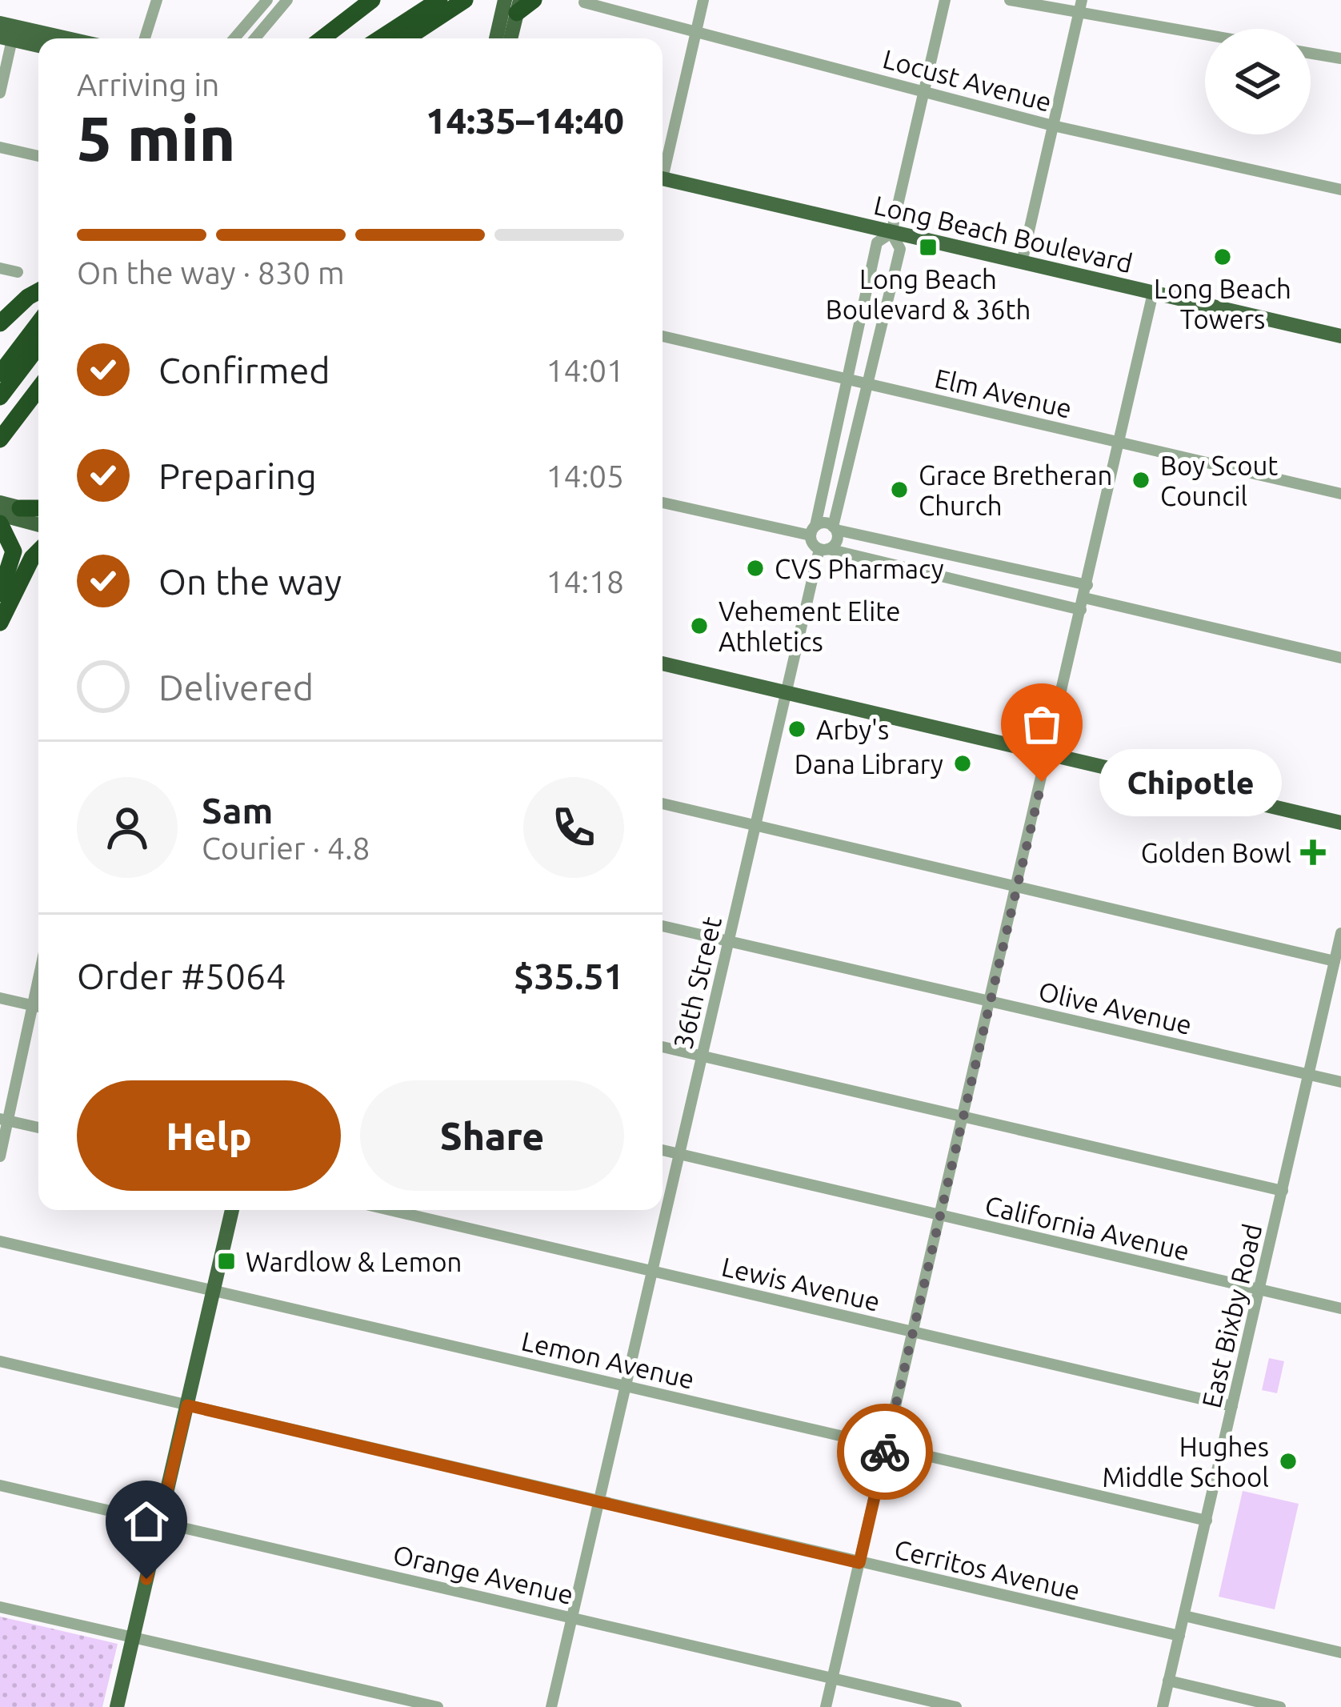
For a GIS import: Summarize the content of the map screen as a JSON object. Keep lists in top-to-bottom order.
{
  "streets": {
    "main road": ["Long Beach Boulevard"],
    "street": [
      "Locust Avenue",
      "Elm Avenue",
      "36th Street",
      "Olive Avenue",
      "California Avenue",
      "Lewis Avenue",
      "East Bixby Road",
      "Lemon Avenue",
      "Cerritos Avenue",
      "Orange Avenue"
    ]
  },
  "crossings": [
    ["Long Beach Boulevard", "36th Street"],
    ["Elm Avenue", "36th Street"],
    ["36th Street", "Olive Avenue"],
    ["36th Street", "California Avenue"],
    ["36th Street", "Lewis Avenue"],
    ["36th Street", "Lemon Avenue"],
    ["36th Street", "Cerritos Avenue"],
    ["36th Street", "Orange Avenue"],
    ["Olive Avenue", "East Bixby Road"],
    ["California Avenue", "East Bixby Road"],
    ["Lewis Avenue", "East Bixby Road"],
    ["East Bixby Road", "Lemon Avenue"],
    ["East Bixby Road", "Cerritos Avenue"]
  ],
  "places": {
    "transit": ["Long Beach Boulevard & 36th", "Wardlow & Lemon"],
    "other": [
      "Long Beach Towers",
      "Boy Scout Council",
      "Grace Bretheran Church",
      "CVS Pharmacy",
      "Vehement Elite Athletics",
      "Arby's",
      "Dana Library",
      "Chipotle",
      "Hughes Middle School"
    ],
    "health": ["Golden Bowl"]
  },
  "page": {
    "heading": ["5 min", "Arriving in", "14:35–14:40"],
    "panel": [
      "Sam",
      "Courier · 4.8",
      "Order #5064",
      "$35.51"
    ],
    "bar": "On the way · 830 m",
    "list": [
      ["Confirmed", "14:01"],
      ["Preparing", "14:05"],
      ["On the way", "14:18"],
      "Delivered"
    ],
    "bubble": "Chipotle",
    "buttons": ["Help", "Share"]
  }
}
